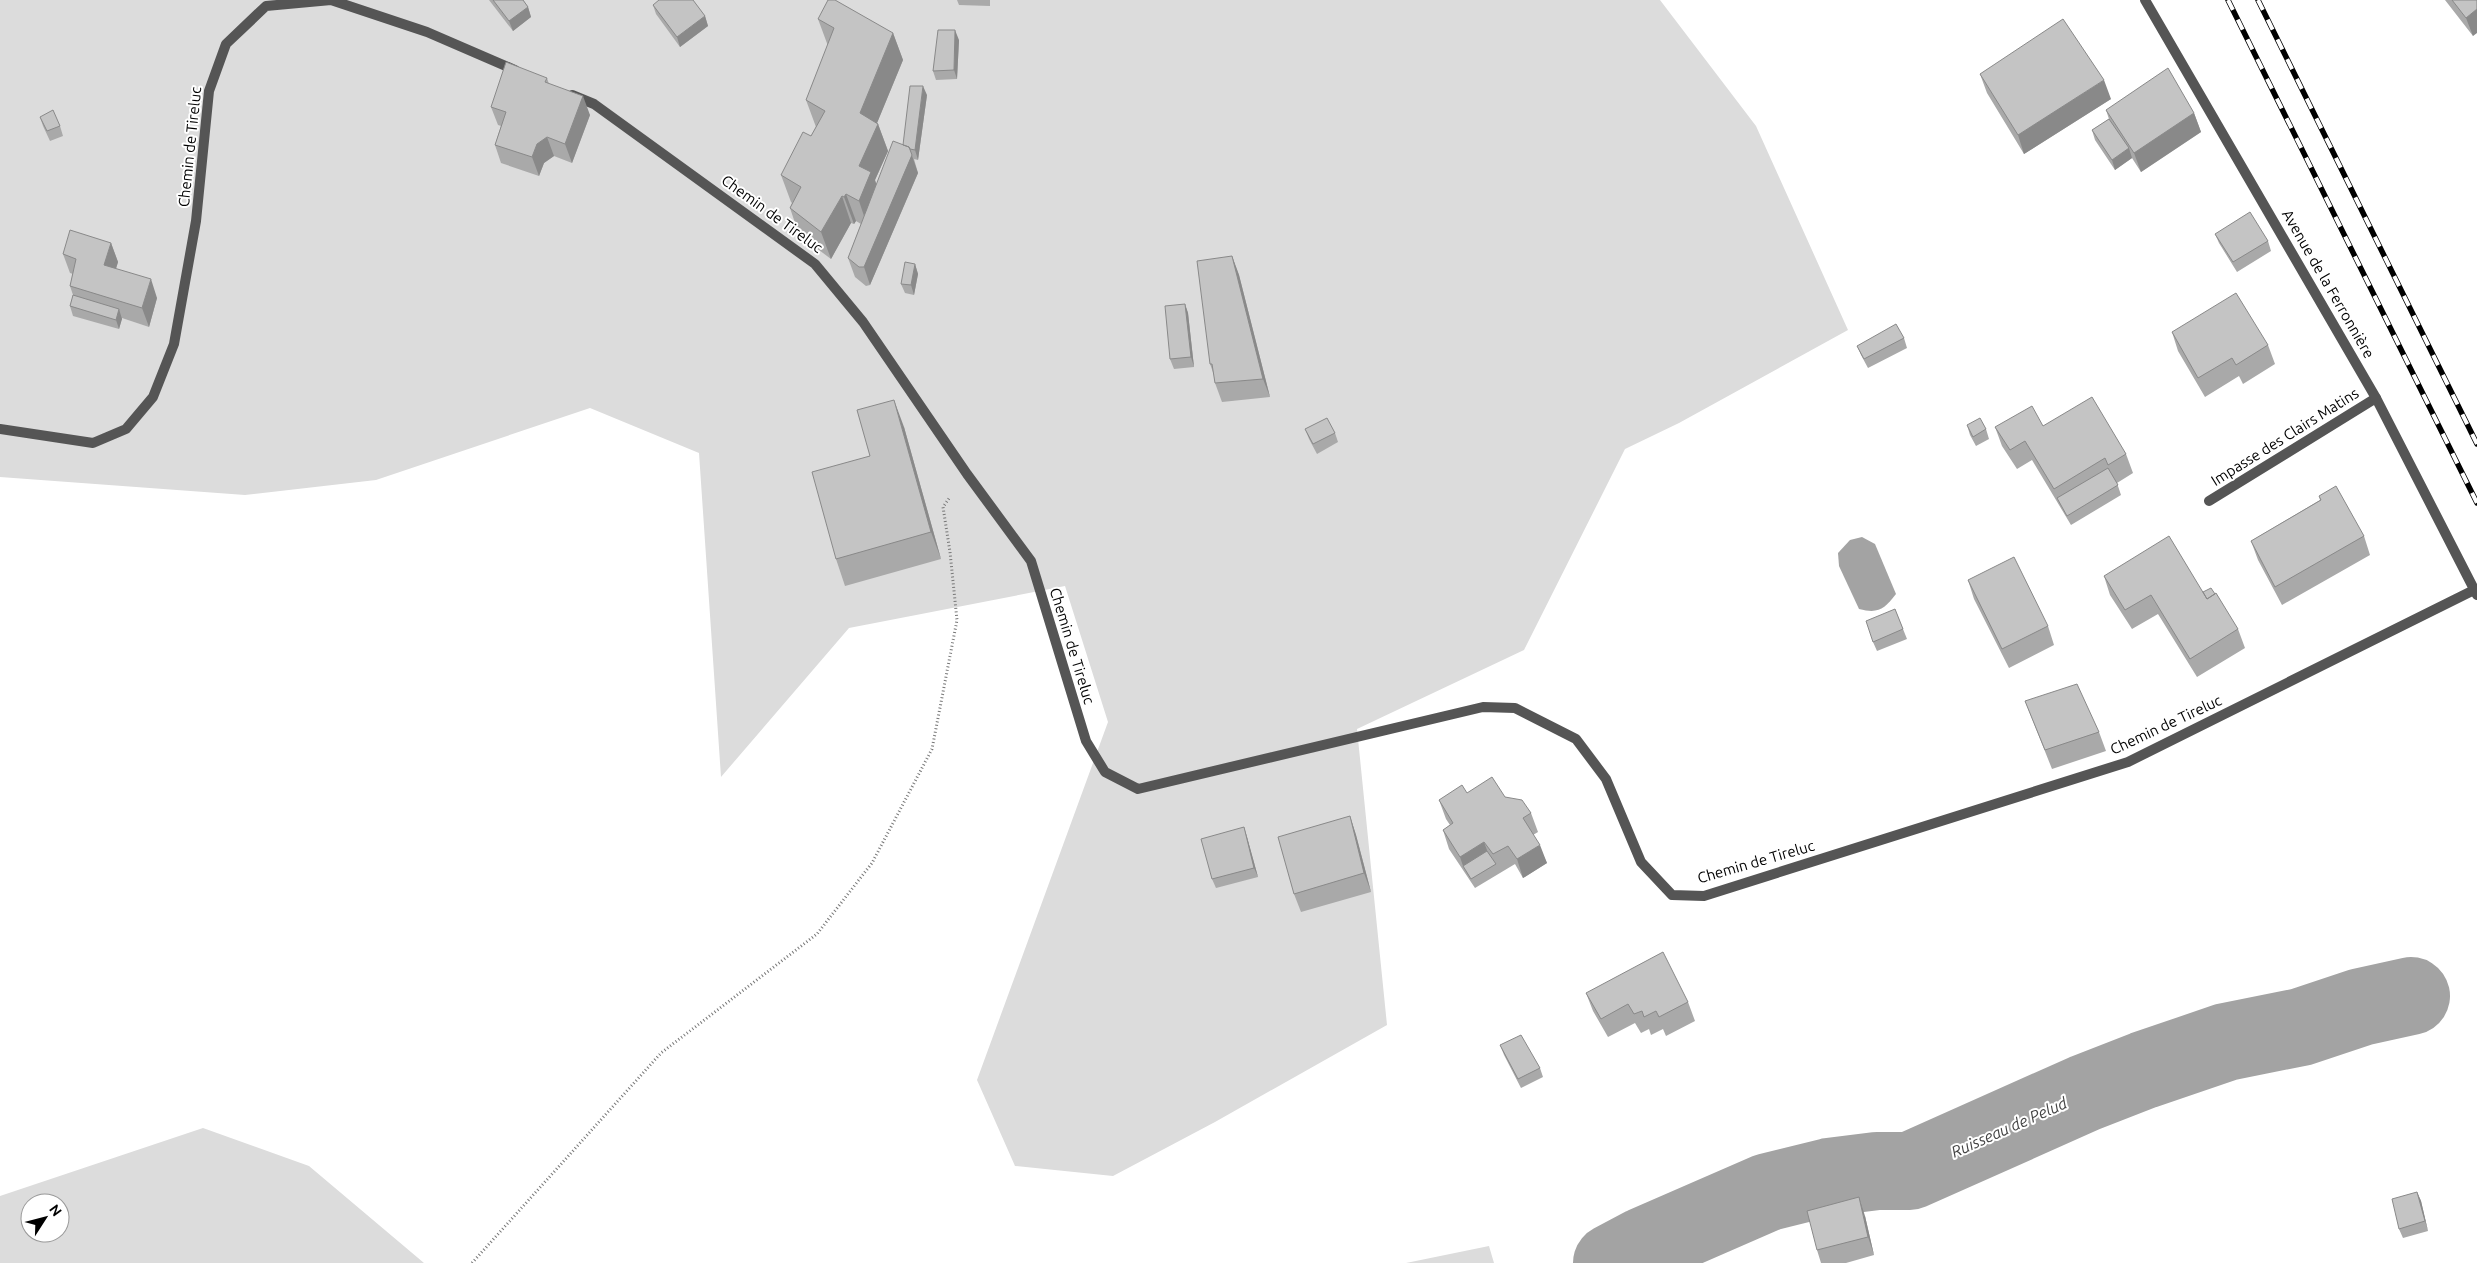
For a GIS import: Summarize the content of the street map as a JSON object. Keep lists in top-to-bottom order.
{
  "streets": {
    "street": ["Chemin de Tireluc", "Avenue de la Ferronnière", "Impasse des Clairs Matins"]
  },
  "crossings": [
    ["Chemin de Tireluc", "Avenue de la Ferronnière"],
    ["Avenue de la Ferronnière", "Impasse des Clairs Matins"]
  ],
  "water": ["Ruisseau de Pelud"],
  "north": "top right"
}
